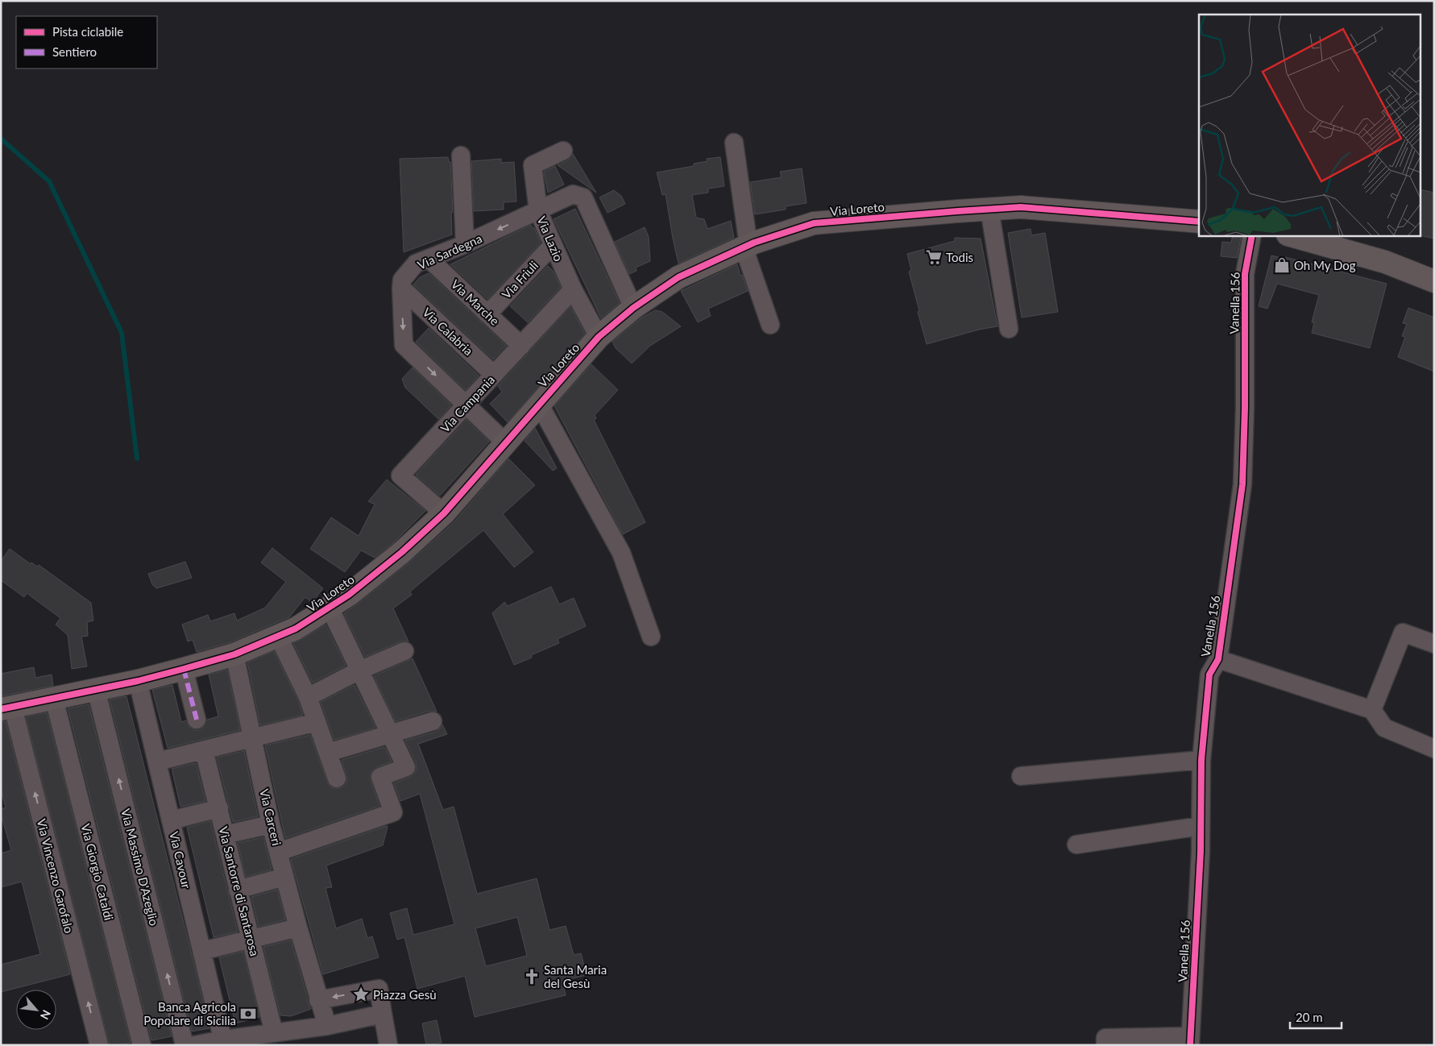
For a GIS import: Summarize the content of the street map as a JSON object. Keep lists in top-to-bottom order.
{
  "streets": {
    "street": [
      "Via Loreto",
      "Via Lazio",
      "Via Sardegna",
      "Via Friuli",
      "Via Marche",
      "Vanella 156",
      "Via Calabria",
      "Via Campania",
      "Via Carceri",
      "Via Cavour",
      "Via Massimo D'Azeglio",
      "Via Giorgio Cataldi",
      "Via Vincenzo Garofalo",
      "Via Santorre di Santarosa"
    ]
  },
  "crossings": [
    ["Via Loreto", "Via Lazio"],
    ["Via Loreto", "Via Sardegna"],
    ["Via Loreto", "Via Campania"],
    ["Via Loreto", "Via Carceri"],
    ["Via Loreto", "Via Cavour"],
    ["Via Loreto", "Via Massimo D'Azeglio"],
    ["Via Loreto", "Via Giorgio Cataldi"],
    ["Via Loreto", "Via Vincenzo Garofalo"],
    ["Via Lazio", "Via Sardegna"],
    ["Via Lazio", "Via Friuli"],
    ["Via Lazio", "Via Campania"],
    ["Via Sardegna", "Via Marche"],
    ["Via Sardegna", "Via Calabria"],
    ["Via Sardegna", "Via Campania"],
    ["Via Friuli", "Via Marche"],
    ["Via Marche", "Via Campania"],
    ["Via Calabria", "Via Campania"]
  ],
  "one_way": ["Via Massimo D'Azeglio", "Via Vincenzo Garofalo"],
  "places": {
    "supermarket": ["Todis"],
    "shop": ["Oh My Dog"],
    "church": ["Santa Maria del Gesù"],
    "place": ["Piazza Gesù"],
    "bank": ["Banca Agricola Popolare di Sicilia"]
  },
  "legend": ["Pista ciclabile", "Sentiero"],
  "scale_bar": "20 m",
  "north": "bottom right"
}
